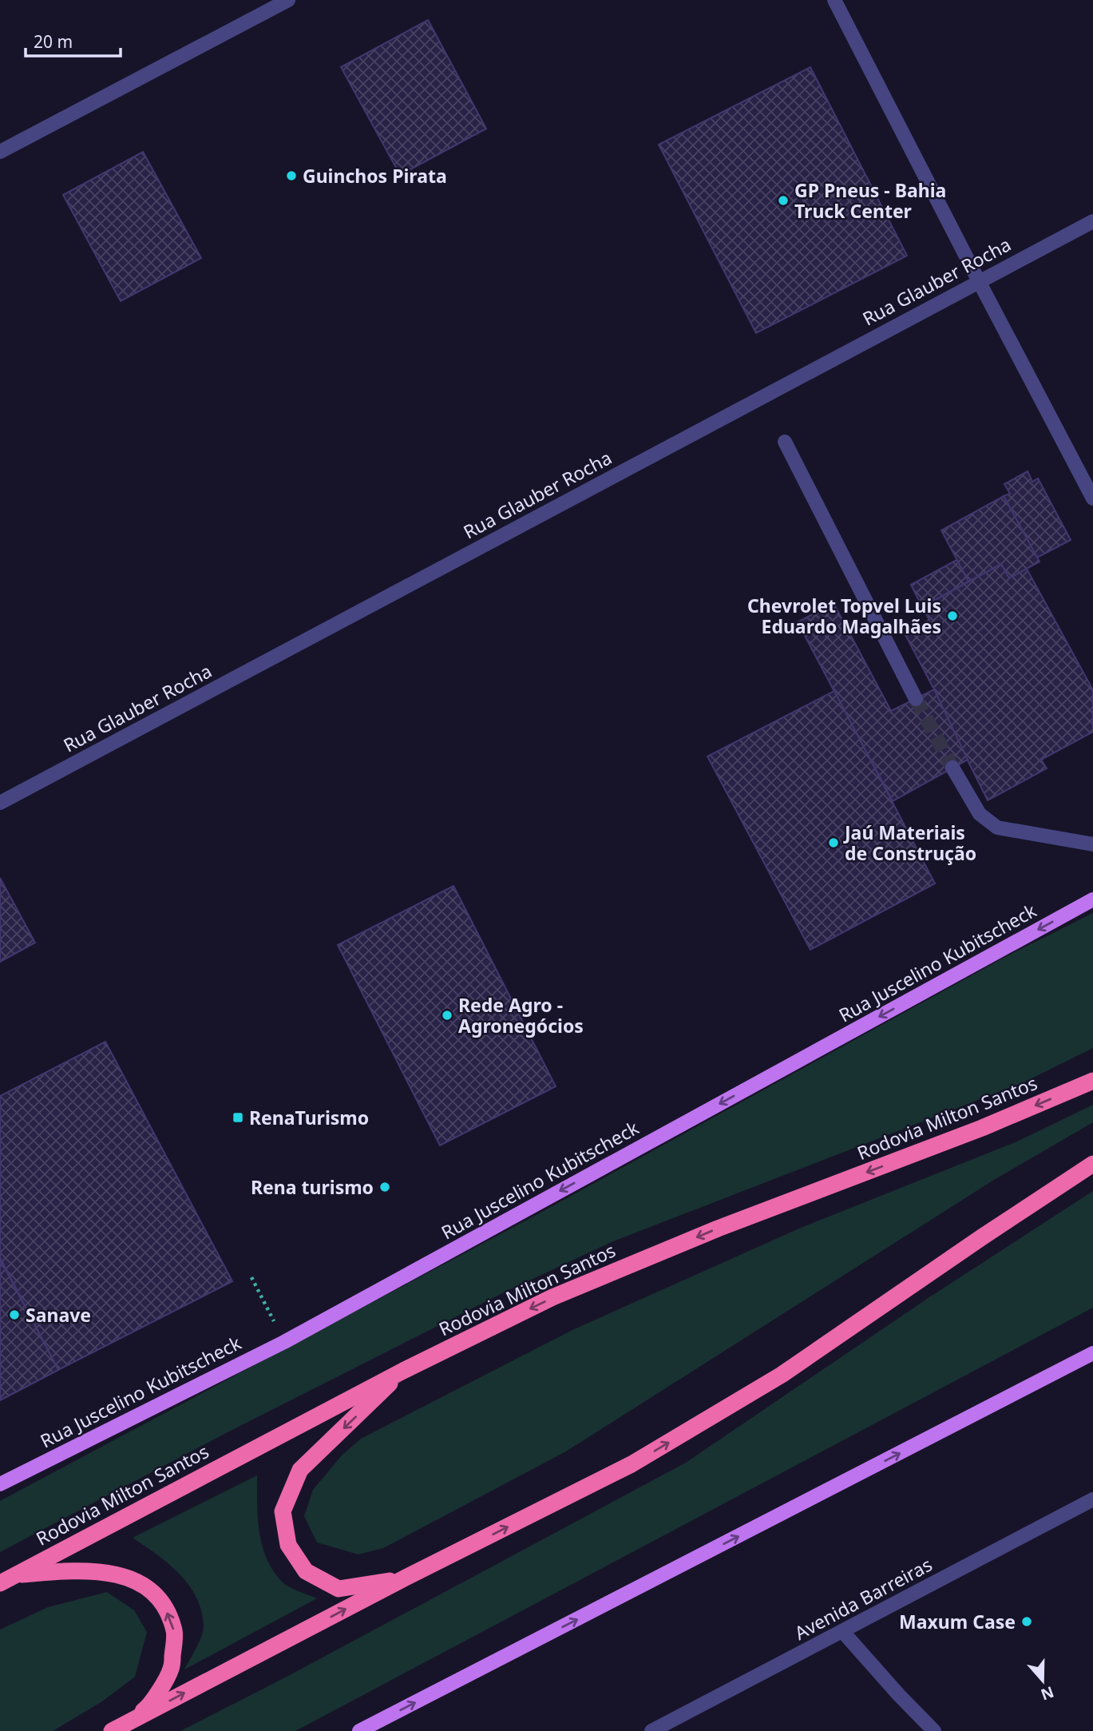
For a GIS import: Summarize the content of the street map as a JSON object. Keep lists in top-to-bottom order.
{
  "streets": {
    "highway": ["Rodovia Milton Santos"],
    "main road": ["Rua Juscelino Kubitscheck"],
    "street": ["Rua Glauber Rocha", "Avenida Barreiras"]
  },
  "one_way": ["Rua Juscelino Kubitscheck"],
  "places": {
    "other": [
      "Guinchos Pirata",
      "GP Pneus - Bahia Truck Center",
      "Chevrolet Topvel Luis Eduardo Magalhães",
      "Jaú Materiais de Construção",
      "Rede Agro - Agronegócios",
      "Rena turismo",
      "Sanave",
      "Maxum Case"
    ],
    "transit": ["RenaTurismo"]
  },
  "scale_bar": "20 m",
  "north": "bottom"
}
